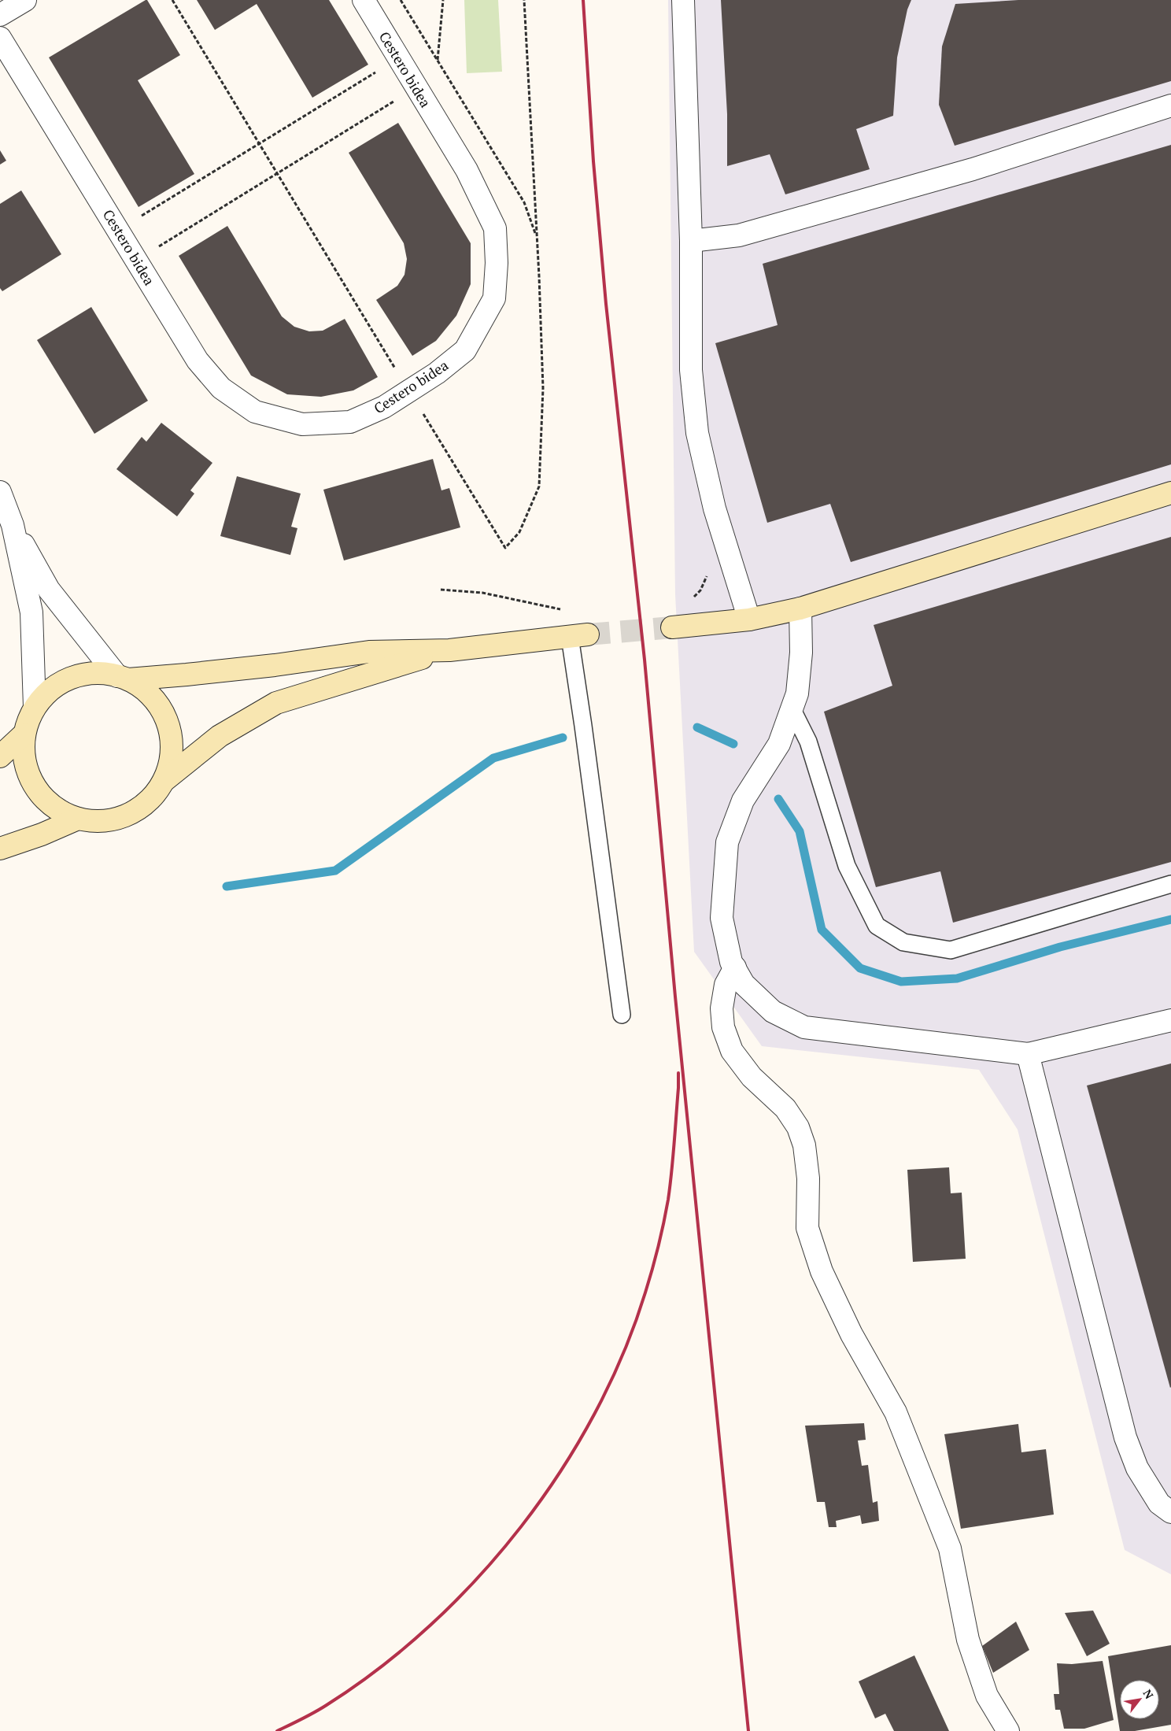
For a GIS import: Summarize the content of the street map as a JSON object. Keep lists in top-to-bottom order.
{
  "streets": {
    "street": ["Cestero bidea"]
  },
  "north": "top right"
}
